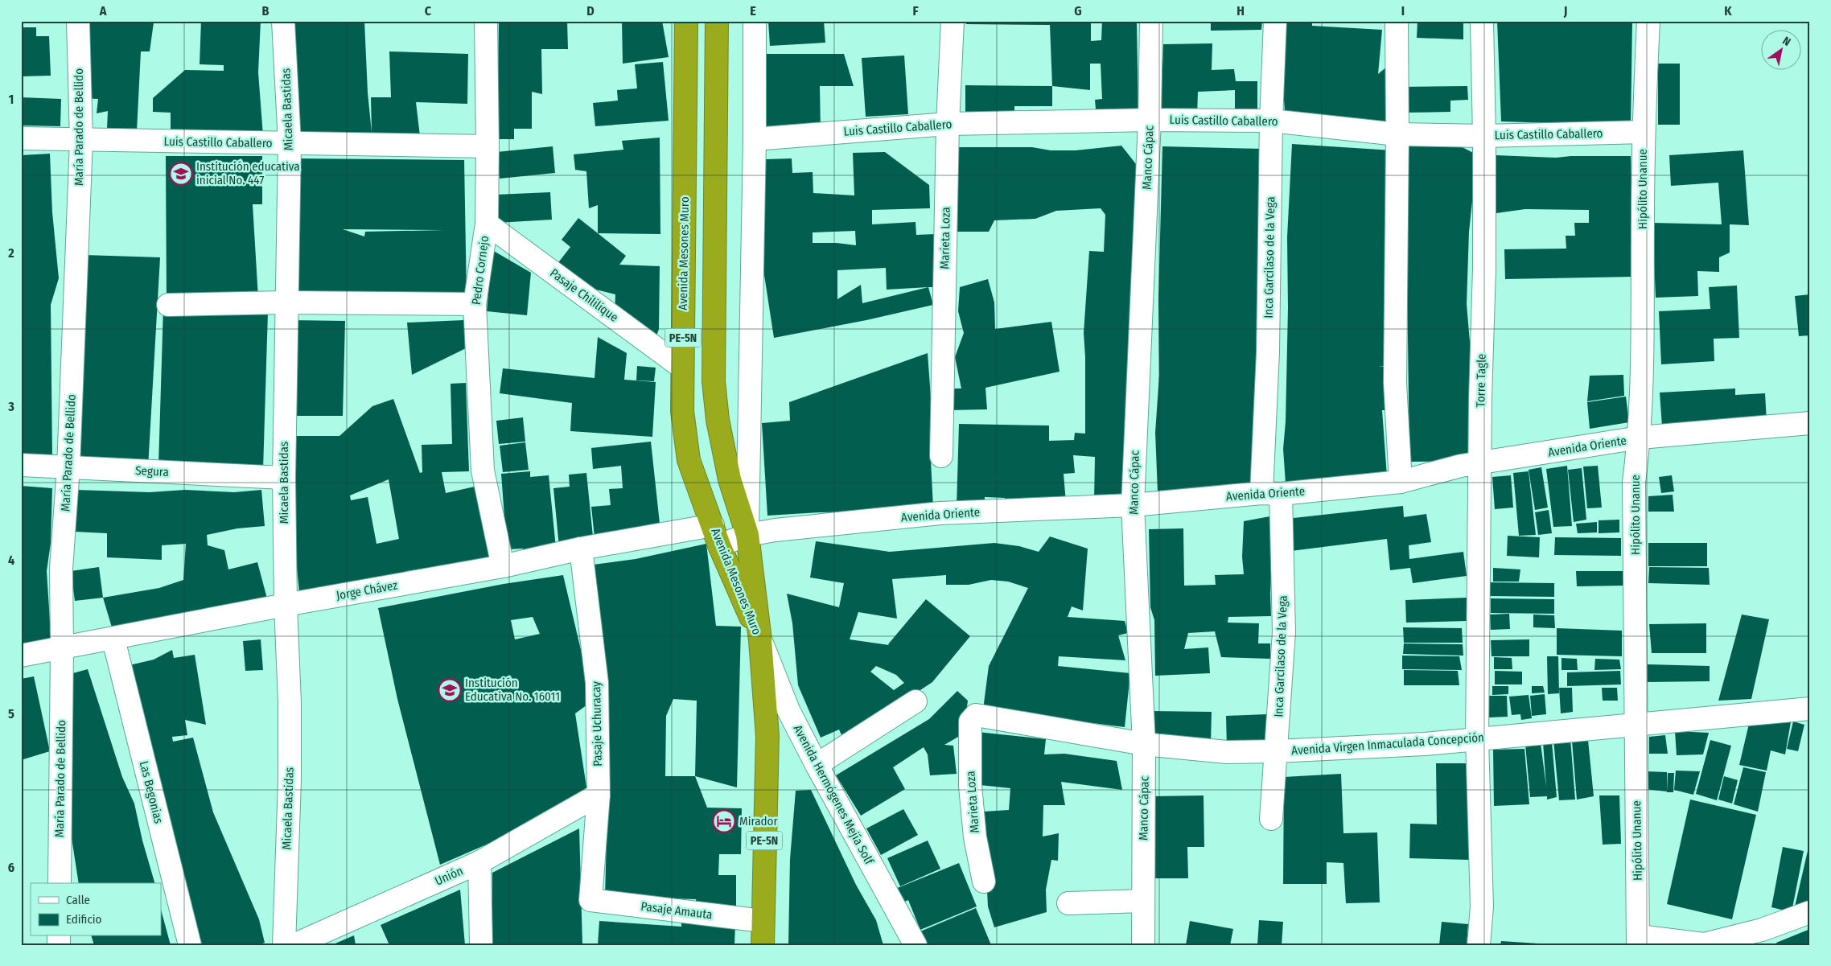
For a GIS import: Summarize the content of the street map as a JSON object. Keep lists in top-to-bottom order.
{
  "streets": {
    "highway": ["Avenida Mesones Muro", "PE-5N"],
    "street": [
      "Micaela Bastidas",
      "Luis Castillo Caballero",
      "María Parado de Bellido",
      "Manco Cápac",
      "Hipólito Unanue",
      "Marieta Loza",
      "Inca Garcilaso de la Vega",
      "Pedro Cornejo",
      "Pasaje Chililique",
      "Torre Tagle",
      "Avenida Oriente",
      "Segura",
      "Jorge Chávez",
      "Pasaje Uchuracay",
      "Avenida Virgen Inmaculada Concepción",
      "Las Begonias",
      "Avenida Hermógenes Mejía Solf",
      "Unión",
      "Pasaje Amauta"
    ]
  },
  "crossings": [
    ["Micaela Bastidas", "Luis Castillo Caballero"],
    ["Micaela Bastidas", "Segura"],
    ["Micaela Bastidas", "Jorge Chávez"],
    ["Luis Castillo Caballero", "María Parado de Bellido"],
    ["Luis Castillo Caballero", "Manco Cápac"],
    ["Luis Castillo Caballero", "Hipólito Unanue"],
    ["Luis Castillo Caballero", "Marieta Loza"],
    ["Luis Castillo Caballero", "Inca Garcilaso de la Vega"],
    ["Luis Castillo Caballero", "Pedro Cornejo"],
    ["Luis Castillo Caballero", "Torre Tagle"],
    ["María Parado de Bellido", "Segura"],
    ["María Parado de Bellido", "Jorge Chávez"],
    ["Manco Cápac", "Avenida Oriente"],
    ["Manco Cápac", "Avenida Virgen Inmaculada Concepción"],
    ["Hipólito Unanue", "Avenida Oriente"],
    ["Hipólito Unanue", "Avenida Virgen Inmaculada Concepción"],
    ["Marieta Loza", "Avenida Virgen Inmaculada Concepción"],
    ["Avenida Mesones Muro", "Pasaje Chililique"],
    ["Avenida Mesones Muro", "PE-5N"],
    ["Avenida Mesones Muro", "Avenida Oriente"],
    ["Avenida Mesones Muro", "Jorge Chávez"],
    ["Avenida Mesones Muro", "Avenida Hermógenes Mejía Solf"],
    ["Inca Garcilaso de la Vega", "Avenida Oriente"],
    ["Inca Garcilaso de la Vega", "Avenida Virgen Inmaculada Concepción"],
    ["Pedro Cornejo", "Pasaje Chililique"],
    ["Pedro Cornejo", "Jorge Chávez"],
    ["PE-5N", "Avenida Oriente"],
    ["PE-5N", "Avenida Hermógenes Mejía Solf"],
    ["PE-5N", "Pasaje Amauta"],
    ["Torre Tagle", "Avenida Oriente"],
    ["Torre Tagle", "Avenida Virgen Inmaculada Concepción"],
    ["Avenida Oriente", "Jorge Chávez"],
    ["Jorge Chávez", "Pasaje Uchuracay"],
    ["Jorge Chávez", "Las Begonias"],
    ["Pasaje Uchuracay", "Unión"],
    ["Pasaje Uchuracay", "Pasaje Amauta"]
  ],
  "places": {
    "school or university": ["Institución educativa inicial No. 447", "Institución Educativa No. 16011"],
    "hotel": ["Mirador"]
  },
  "legend": ["Calle", "Edificio"],
  "north": "top right",
  "grid": {
    "columns": [
      "A",
      "B",
      "C",
      "D",
      "E",
      "F",
      "G",
      "H",
      "I",
      "J",
      "K"
    ],
    "rows": [
      "1",
      "2",
      "3",
      "4",
      "5",
      "6"
    ]
  }
}
